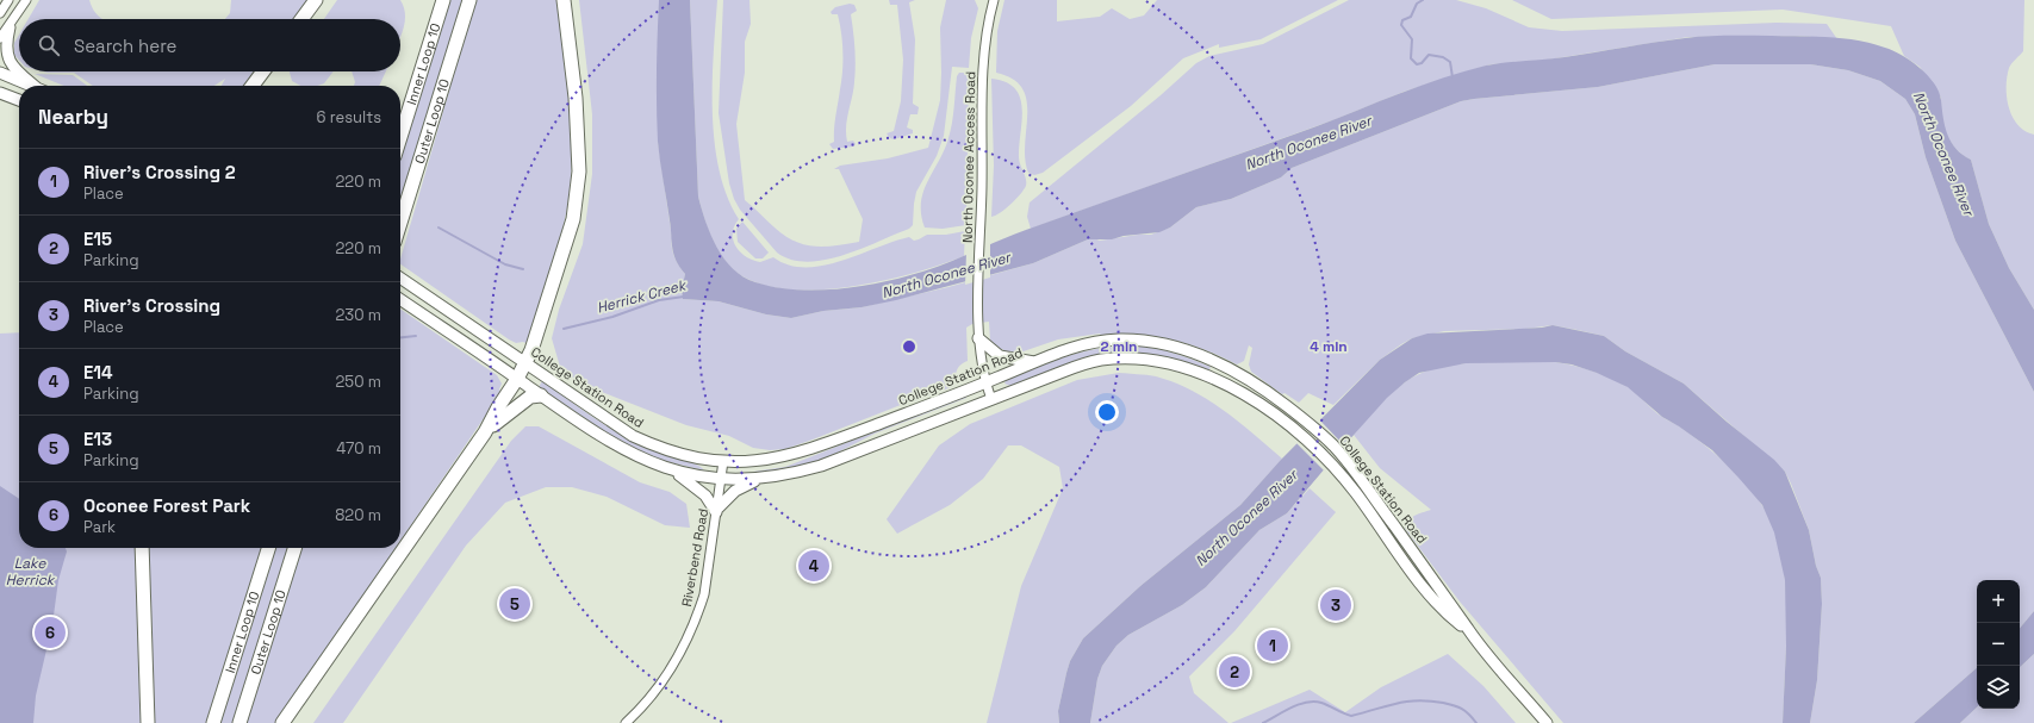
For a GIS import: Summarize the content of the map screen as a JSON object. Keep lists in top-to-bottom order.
{
  "streets": {
    "highway": ["Inner Loop 10", "Outer Loop 10"],
    "main road": ["College Station Road"],
    "street": ["North Oconee Access Road", "Riverbend Road"]
  },
  "crossings": [
    ["North Oconee Access Road", "College Station Road"],
    ["College Station Road", "Riverbend Road"]
  ],
  "water": ["North Oconee River", "Herrick Creek", "Lake Herrick"],
  "page": {
    "search": "Search here",
    "heading": ["Nearby", "6 results"],
    "list": [
      {
        "mark": "1",
        "name": "River's Crossing 2",
        "note": "Place",
        "value": "220 m"
      },
      {
        "mark": "2",
        "name": "E15",
        "note": "Parking",
        "value": "220 m"
      },
      {
        "mark": "3",
        "name": "River's Crossing",
        "note": "Place",
        "value": "230 m"
      },
      {
        "mark": "4",
        "name": "E14",
        "note": "Parking",
        "value": "250 m"
      },
      {
        "mark": "5",
        "name": "E13",
        "note": "Parking",
        "value": "470 m"
      },
      {
        "mark": "6",
        "name": "Oconee Forest Park",
        "note": "Park",
        "value": "820 m"
      }
    ],
    "pins": [
      "4",
      "5",
      "3",
      "6",
      "1",
      "2"
    ],
    "map_buttons": ["+", "−"]
  },
  "rings": ["2 min", "4 min"]
}
